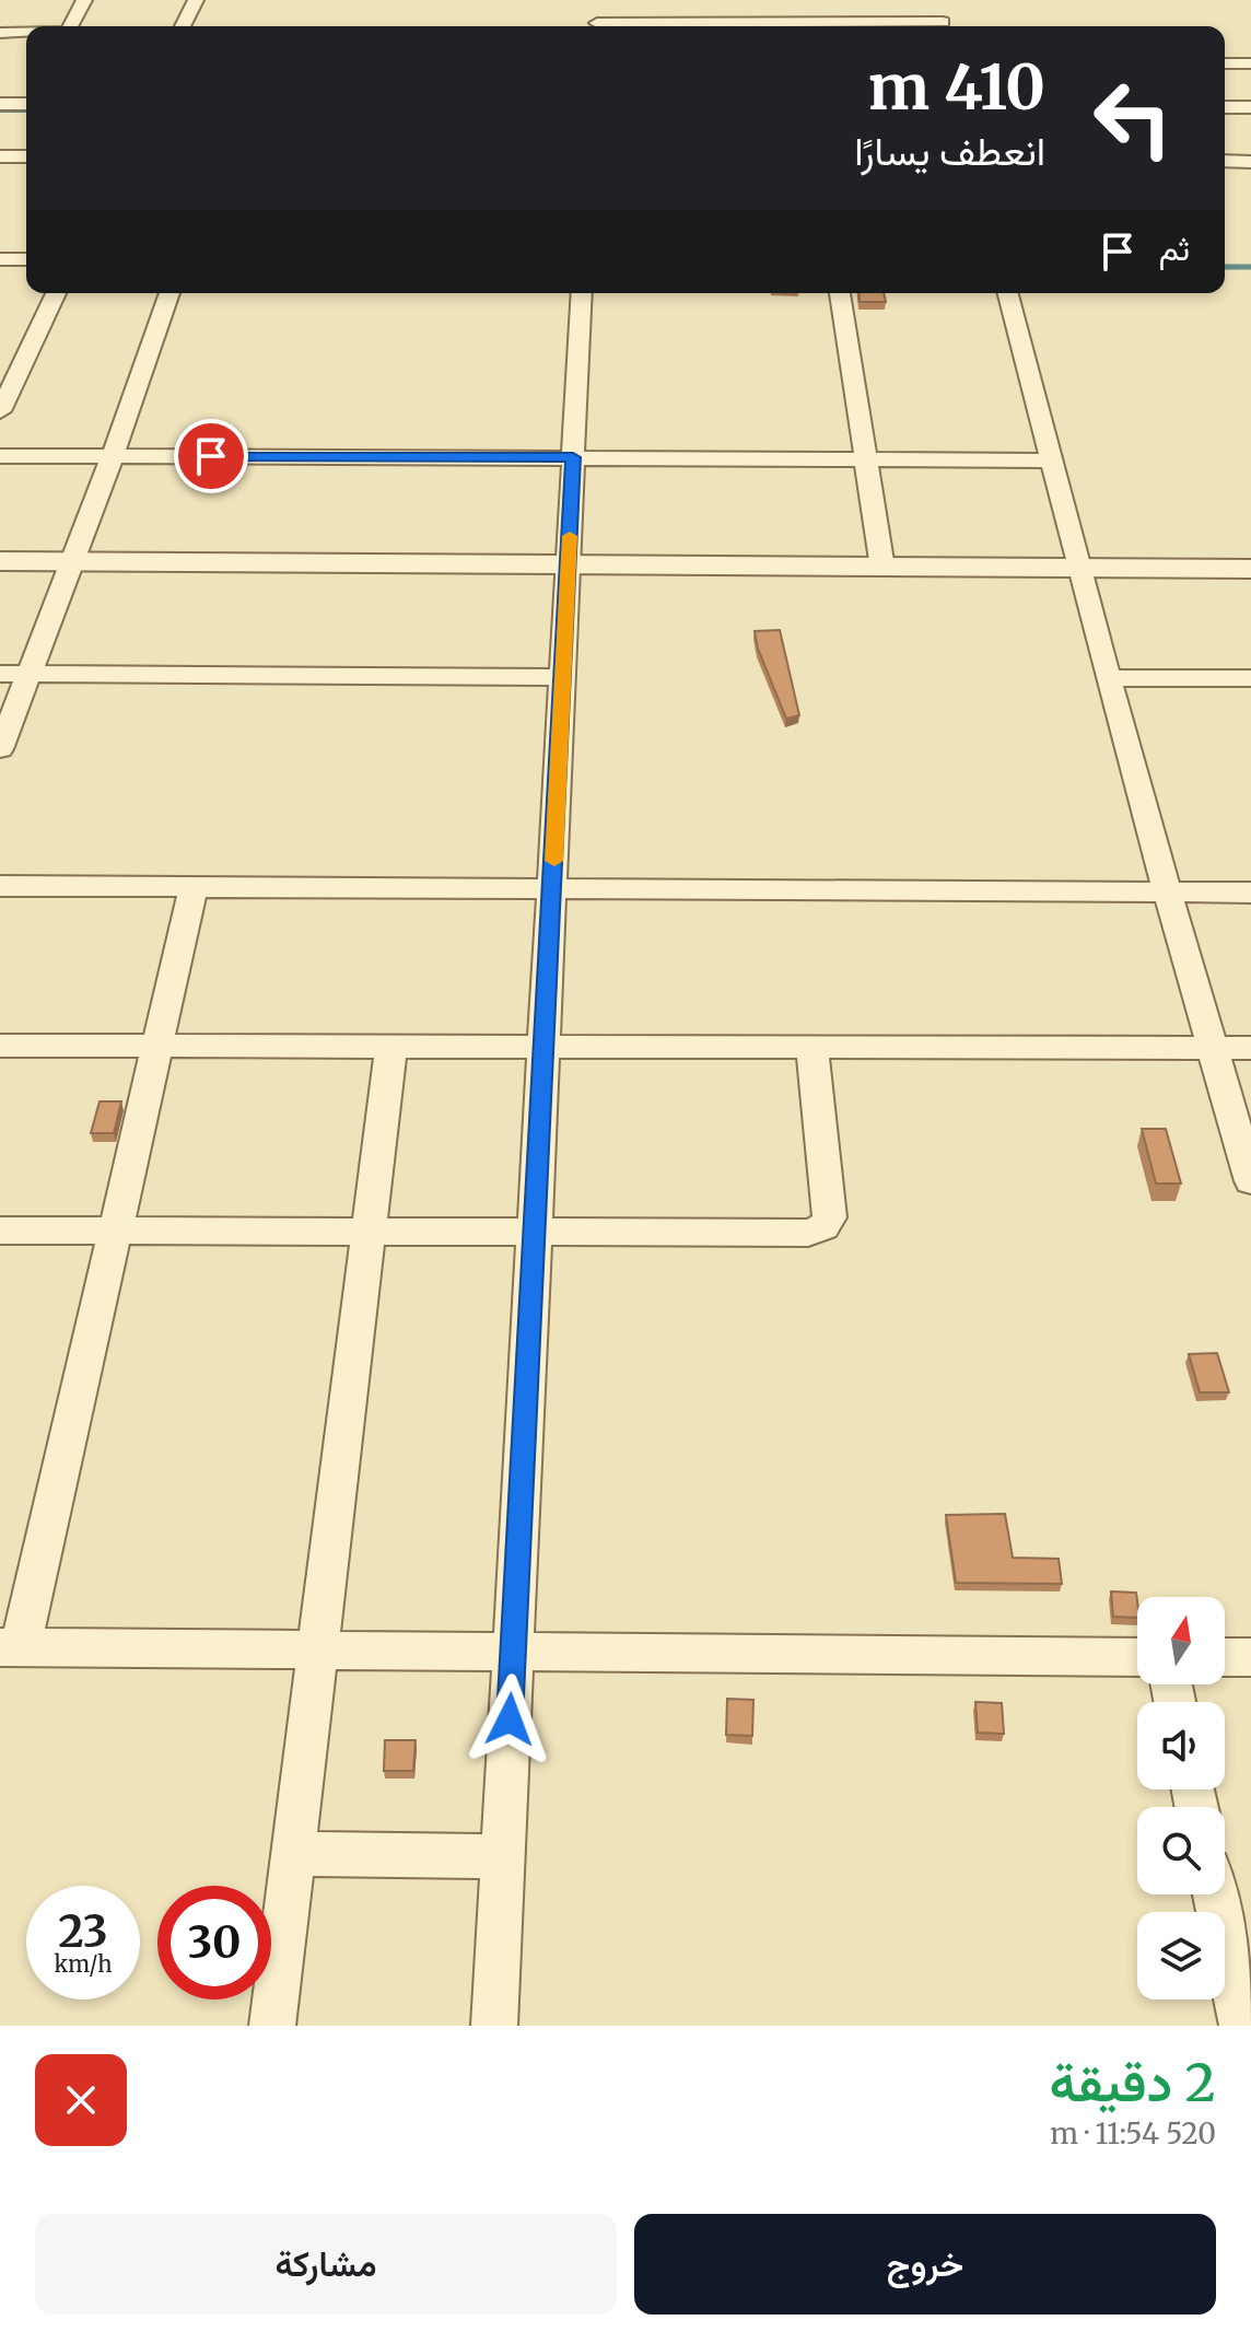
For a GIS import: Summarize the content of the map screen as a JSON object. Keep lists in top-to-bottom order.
{
  "north": "top",
  "page": {
    "turn": ["410 m", "انعطف يسارًا"],
    "then": "ثم",
    "speed": "23 km/h",
    "limit": "30",
    "heading": ["2 دقيقة", "520 m · 11:54"],
    "buttons": ["خروج", "مشاركة"]
  }
}
